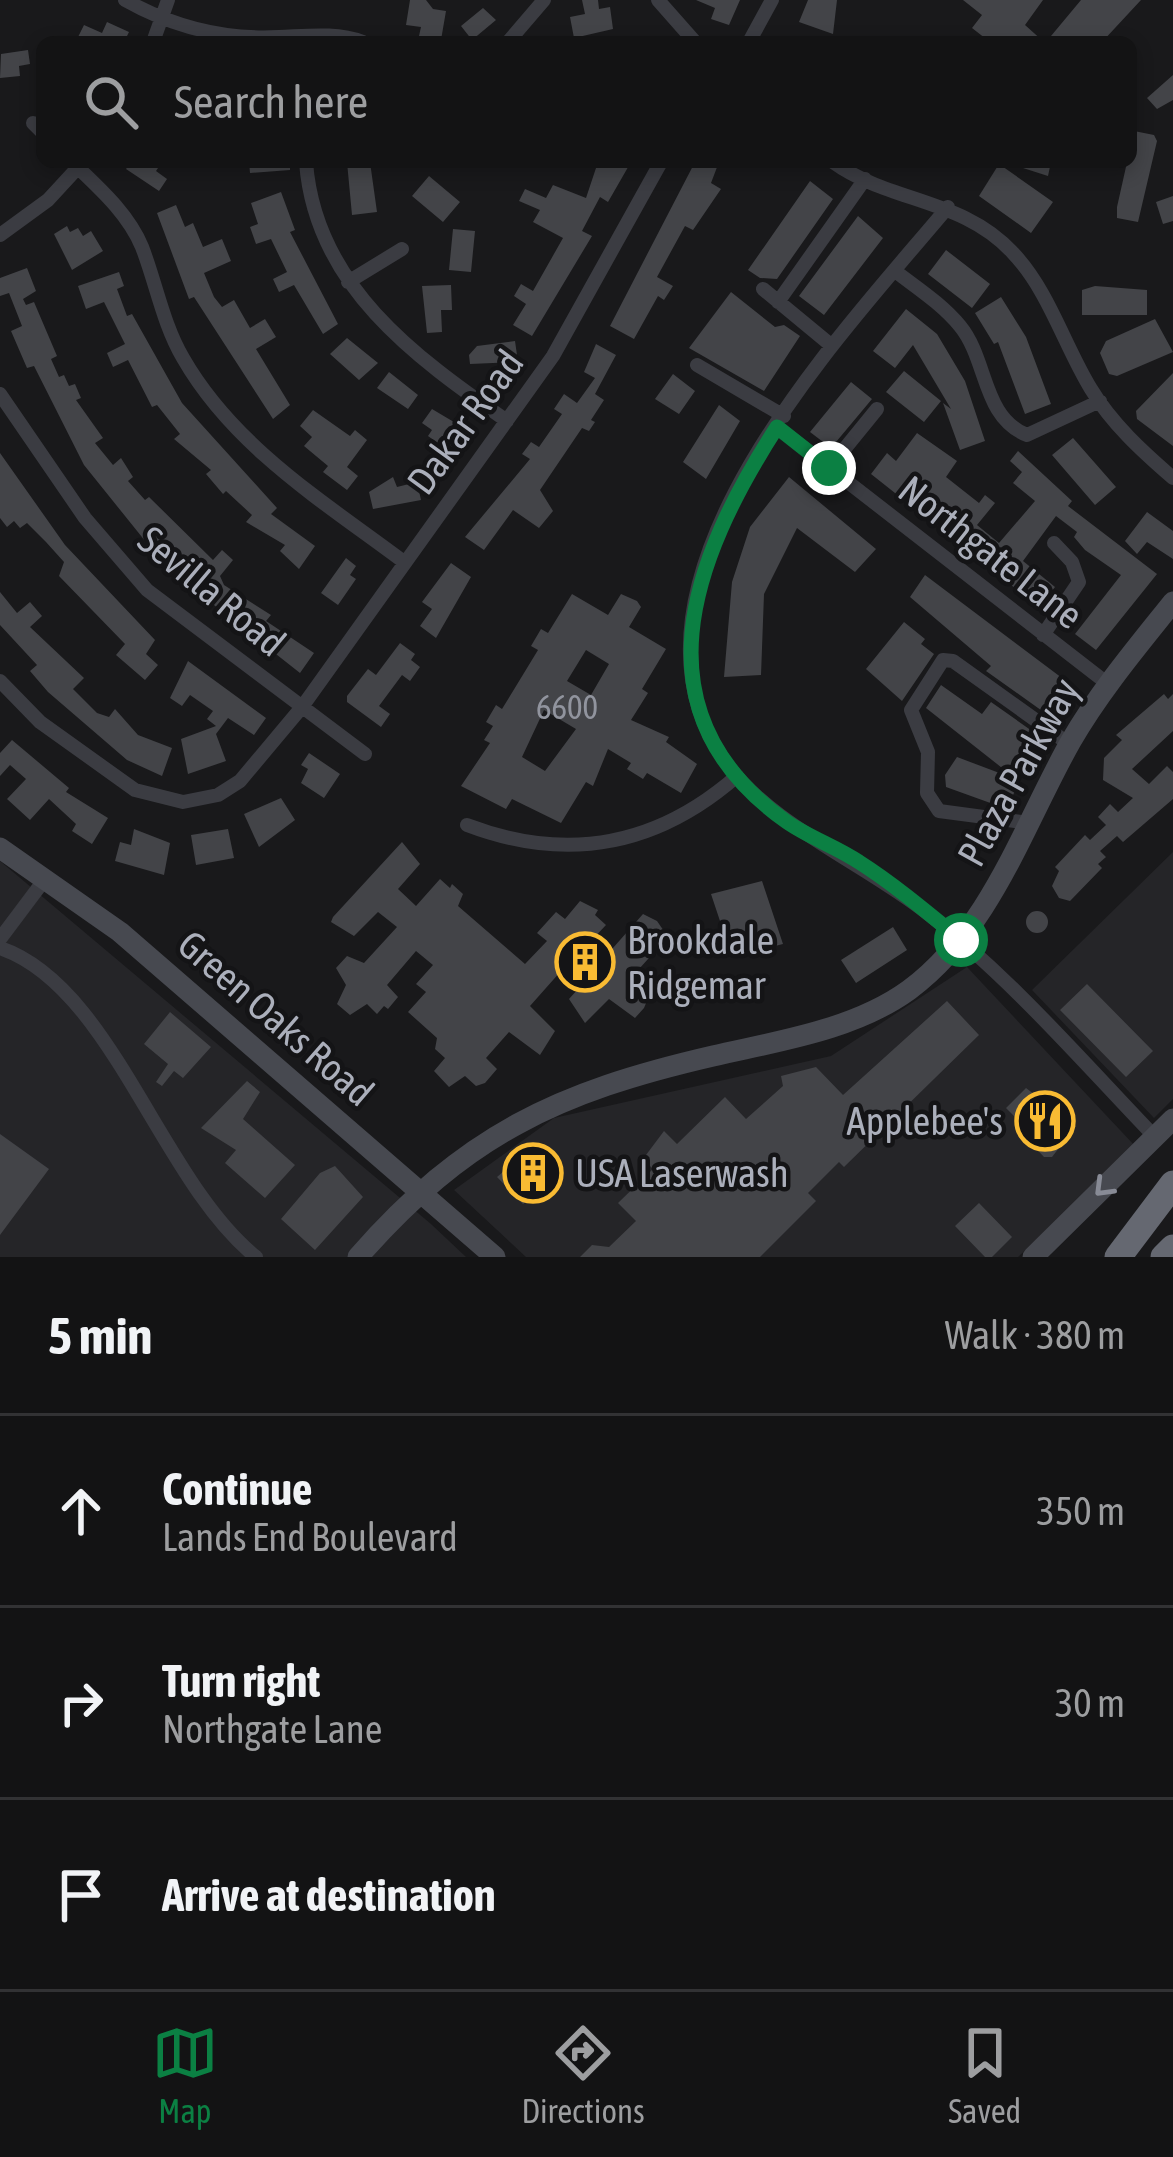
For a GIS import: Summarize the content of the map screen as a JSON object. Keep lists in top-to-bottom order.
{
  "streets": {
    "street": [
      "Dakar Road",
      "Northgate Lane",
      "Sevilla Road",
      "Plaza Parkway",
      "Green Oaks Road"
    ]
  },
  "crossings": [
    ["Dakar Road", "Sevilla Road"],
    ["Northgate Lane", "Plaza Parkway"],
    ["Plaza Parkway", "Green Oaks Road"]
  ],
  "places": {
    "building": ["Brookdale Ridgemar", "USA Laserwash"],
    "restaurant": ["Applebee's"]
  },
  "house_numbers": ["6600"],
  "page": {
    "search": "Search here",
    "heading": ["5 min", "Walk · 380 m"],
    "list": [
      ["Continue", "Lands End Boulevard", "350 m"],
      ["Turn right", "Northgate Lane", "30 m"],
      "Arrive at destination"
    ],
    "nav": ["Map", "Directions", "Saved"]
  }
}
